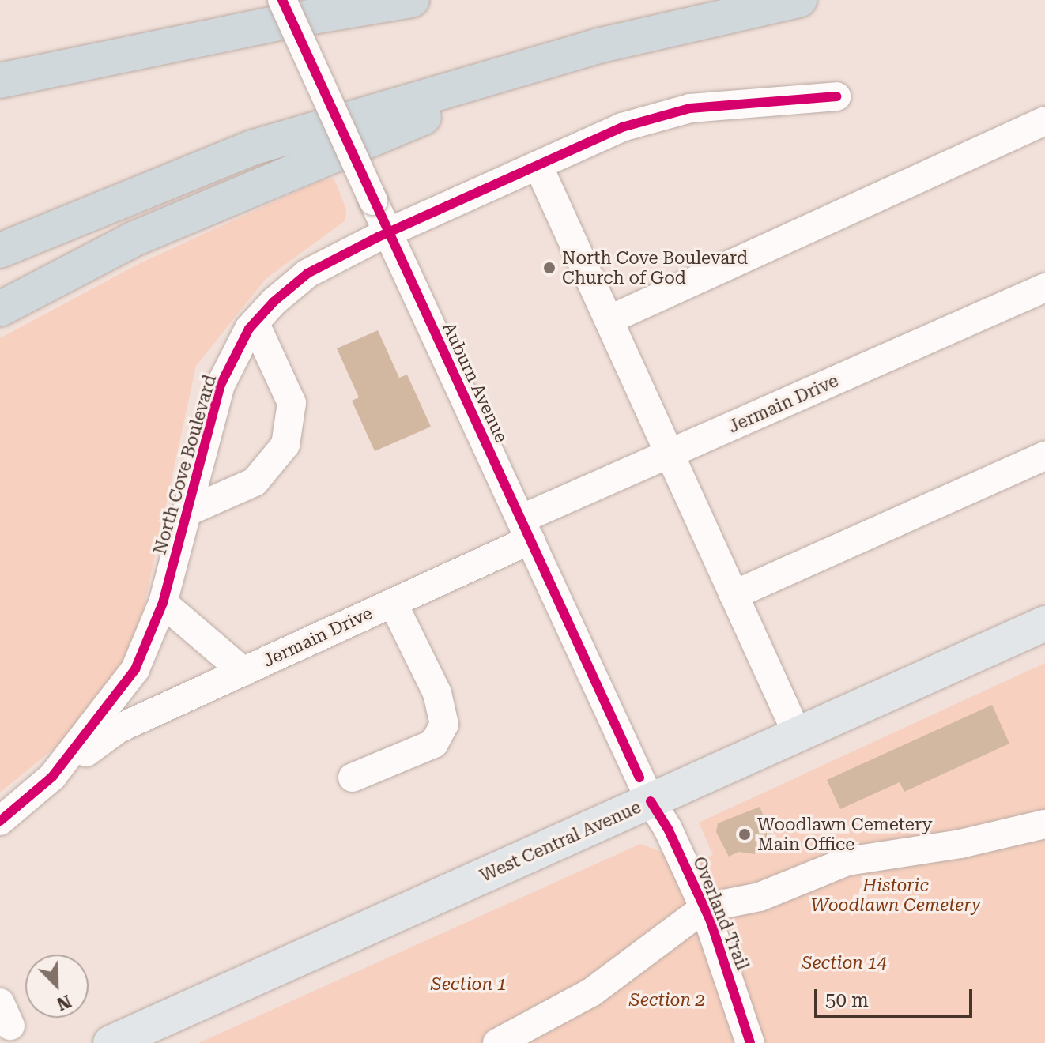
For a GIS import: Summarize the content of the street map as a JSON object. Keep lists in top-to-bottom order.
{
  "streets": {
    "main road": ["West Central Avenue"],
    "street": [
      "Auburn Avenue",
      "Jermain Drive",
      "North Cove Boulevard",
      "Overland Trail"
    ]
  },
  "crossings": [
    ["Auburn Avenue", "Jermain Drive"],
    ["Auburn Avenue", "North Cove Boulevard"],
    ["Auburn Avenue", "West Central Avenue"],
    ["Auburn Avenue", "Overland Trail"],
    ["Jermain Drive", "North Cove Boulevard"],
    ["West Central Avenue", "Overland Trail"]
  ],
  "parks": [
    "Historic Woodlawn Cemetery",
    "Section 14",
    "Section 1",
    "Section 2"
  ],
  "places": ["North Cove Boulevard Church of God", "Woodlawn Cemetery Main Office"],
  "scale_bar": "50 m",
  "north": "bottom right"
}
